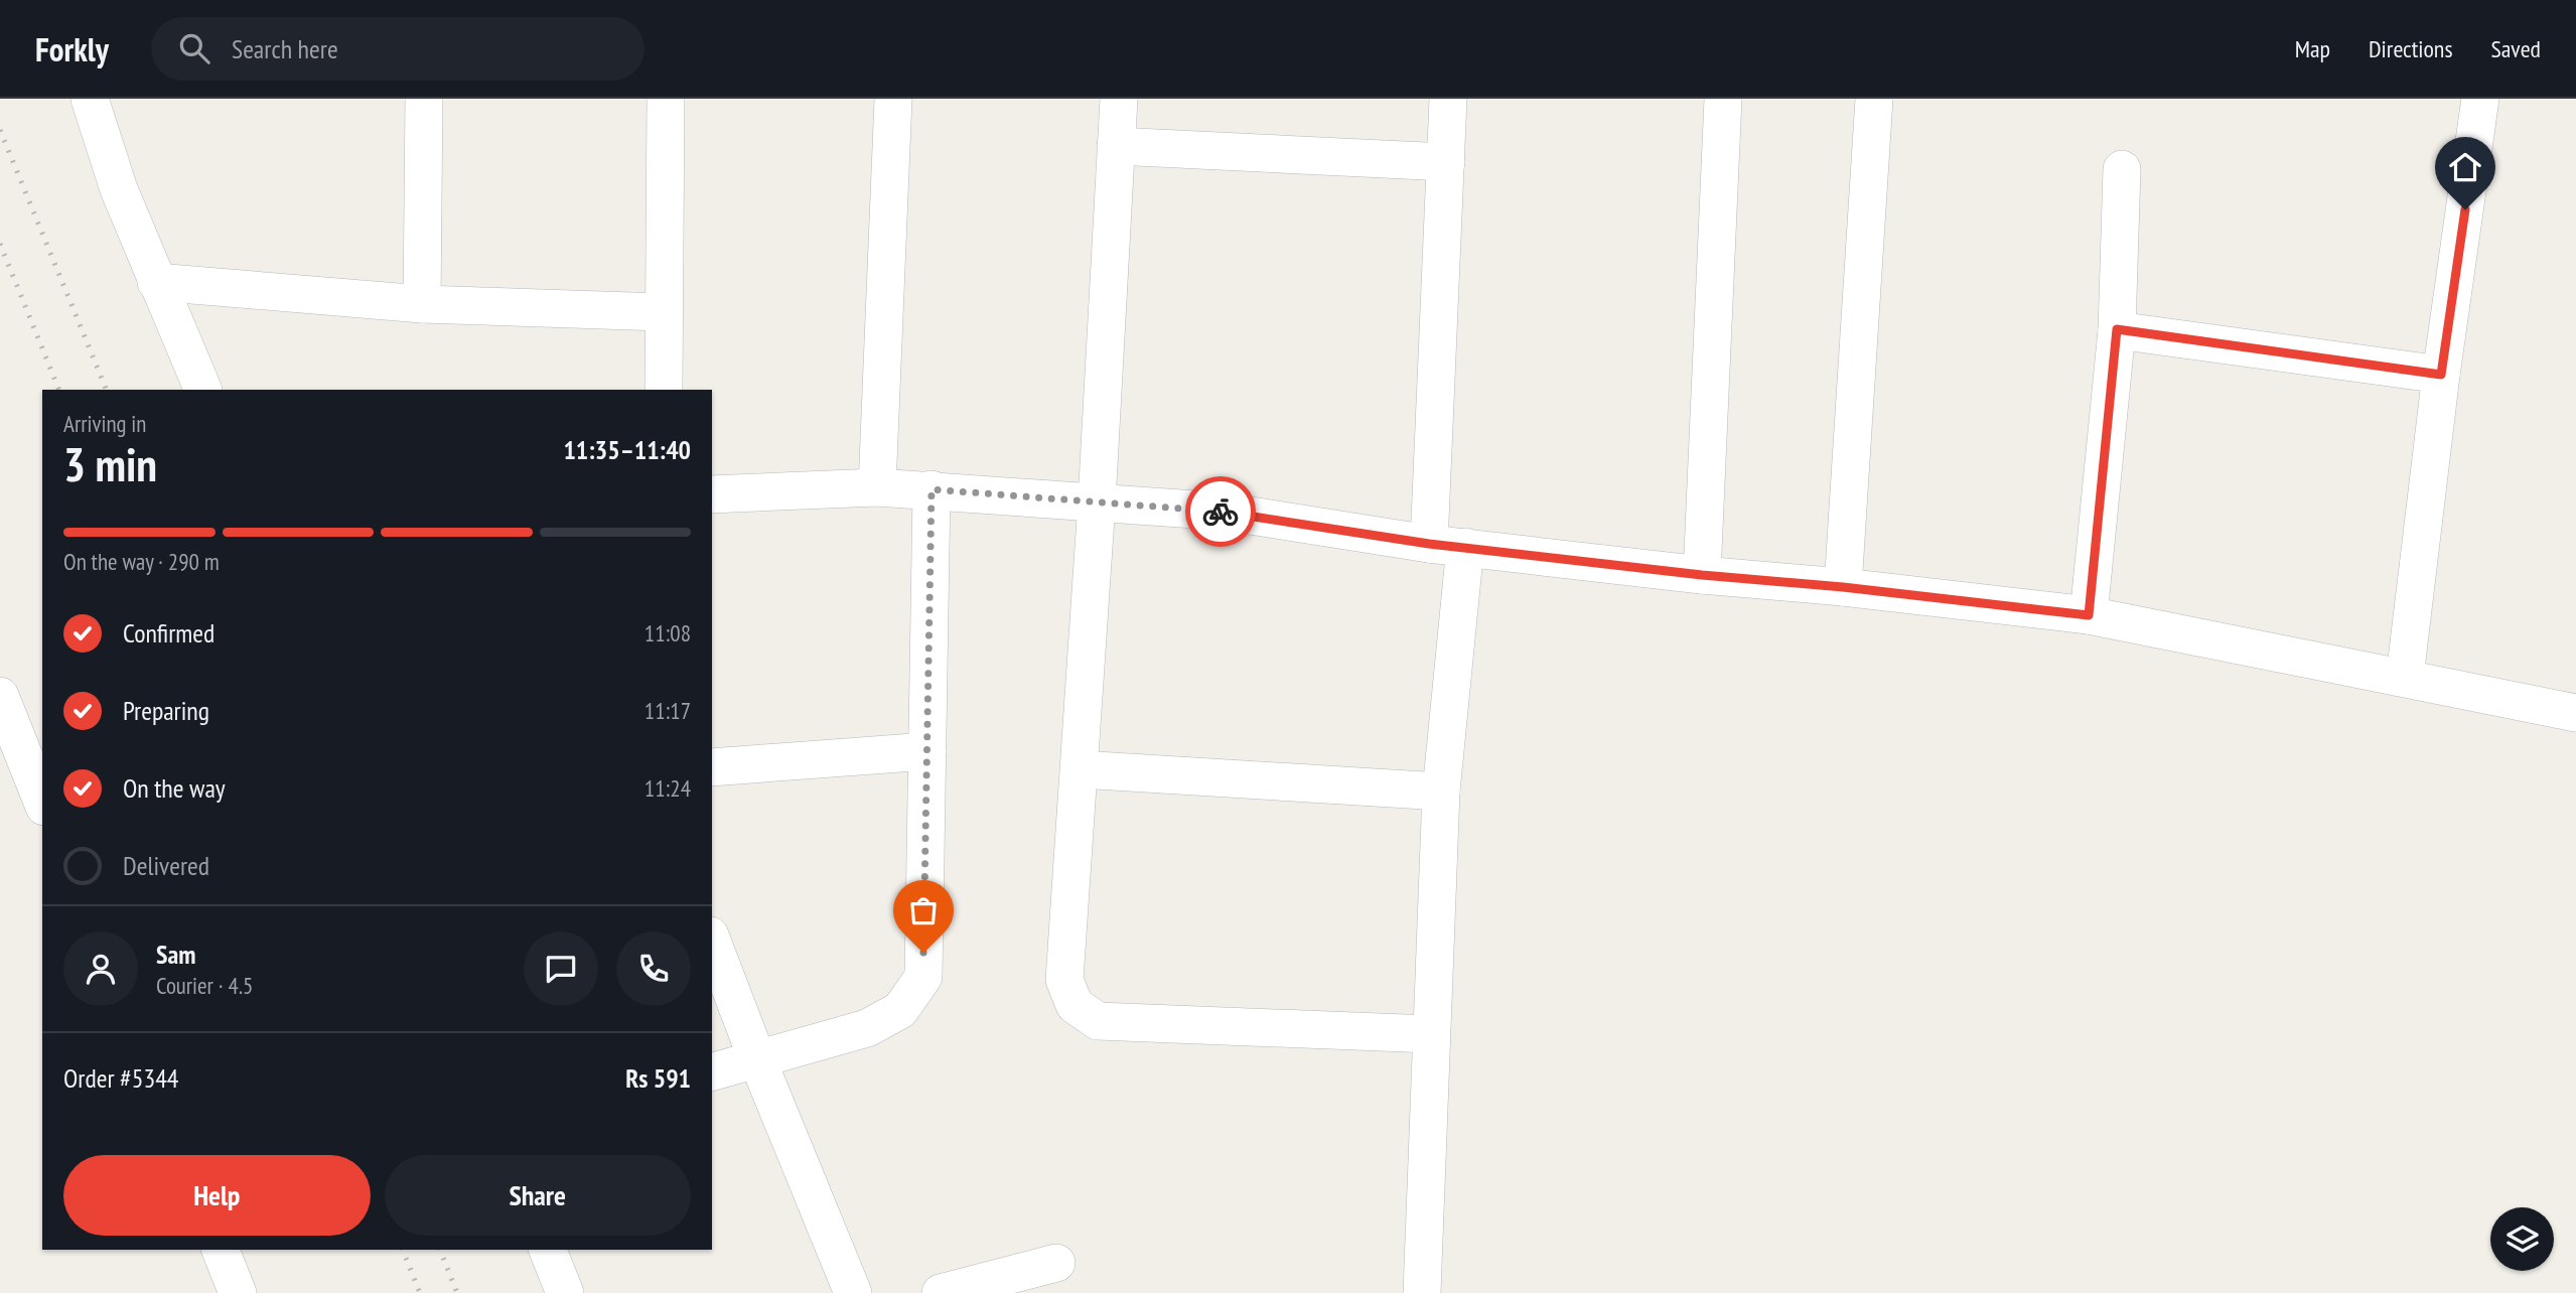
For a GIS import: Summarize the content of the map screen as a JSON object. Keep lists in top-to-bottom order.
{
  "page": {
    "header": "Forkly",
    "search": "Search here",
    "nav": ["Map", "Directions", "Saved"],
    "heading": ["3 min", "Arriving in", "11:35–11:40"],
    "panel": [
      "Sam",
      "Courier · 4.5",
      "Order #5344",
      "Rs 591"
    ],
    "bar": "On the way · 290 m",
    "list": [
      ["Confirmed", "11:08"],
      ["Preparing", "11:17"],
      ["On the way", "11:24"],
      "Delivered"
    ],
    "buttons": ["Help", "Share"]
  }
}
